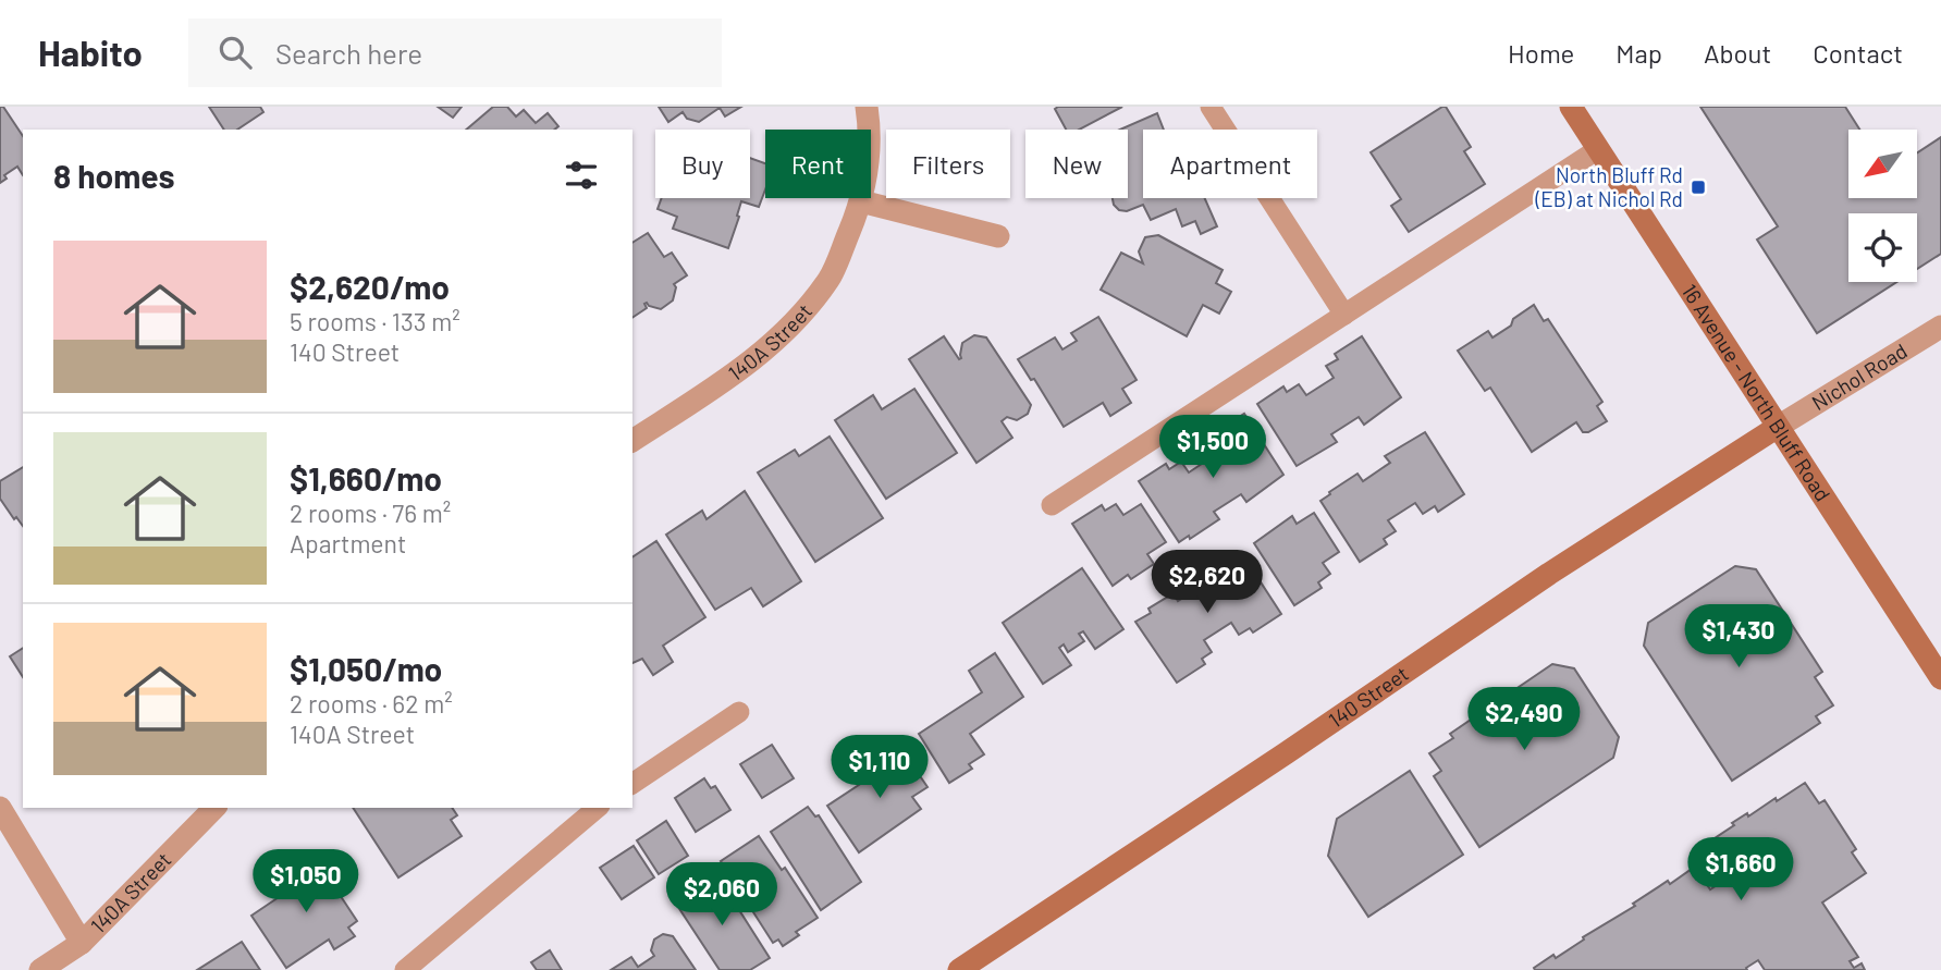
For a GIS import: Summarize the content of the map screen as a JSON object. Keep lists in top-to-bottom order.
{
  "streets": {
    "main road": ["16 Avenue - North Bluff Road", "140 Street"],
    "street": ["140A Street", "Nichol Road"]
  },
  "crossings": [
    ["Nichol Road", "16 Avenue - North Bluff Road"],
    ["Nichol Road", "140 Street"],
    ["16 Avenue - North Bluff Road", "140 Street"]
  ],
  "places": {
    "transit": ["North Bluff Rd (EB) at Nichol Rd"]
  },
  "north": "bottom left",
  "page": {
    "header": "Habito",
    "search": "Search here",
    "nav": [
      "Home",
      "Map",
      "About",
      "Contact"
    ],
    "chip": [
      "Buy",
      "Rent",
      "Filters",
      "New",
      "Apartment"
    ],
    "heading": "8 homes",
    "list": [
      {
        "name": "$2,620/mo",
        "note": "5 rooms · 133 m² · 140 Street"
      },
      {
        "name": "$1,660/mo",
        "note": "2 rooms · 76 m² · Apartment"
      },
      {
        "name": "$1,050/mo",
        "note": "2 rooms · 62 m² · 140A Street"
      }
    ],
    "price": [
      "$1,500",
      "$2,620",
      "$1,430",
      "$2,490",
      "$1,110",
      "$1,660",
      "$1,050",
      "$2,060"
    ]
  }
}
